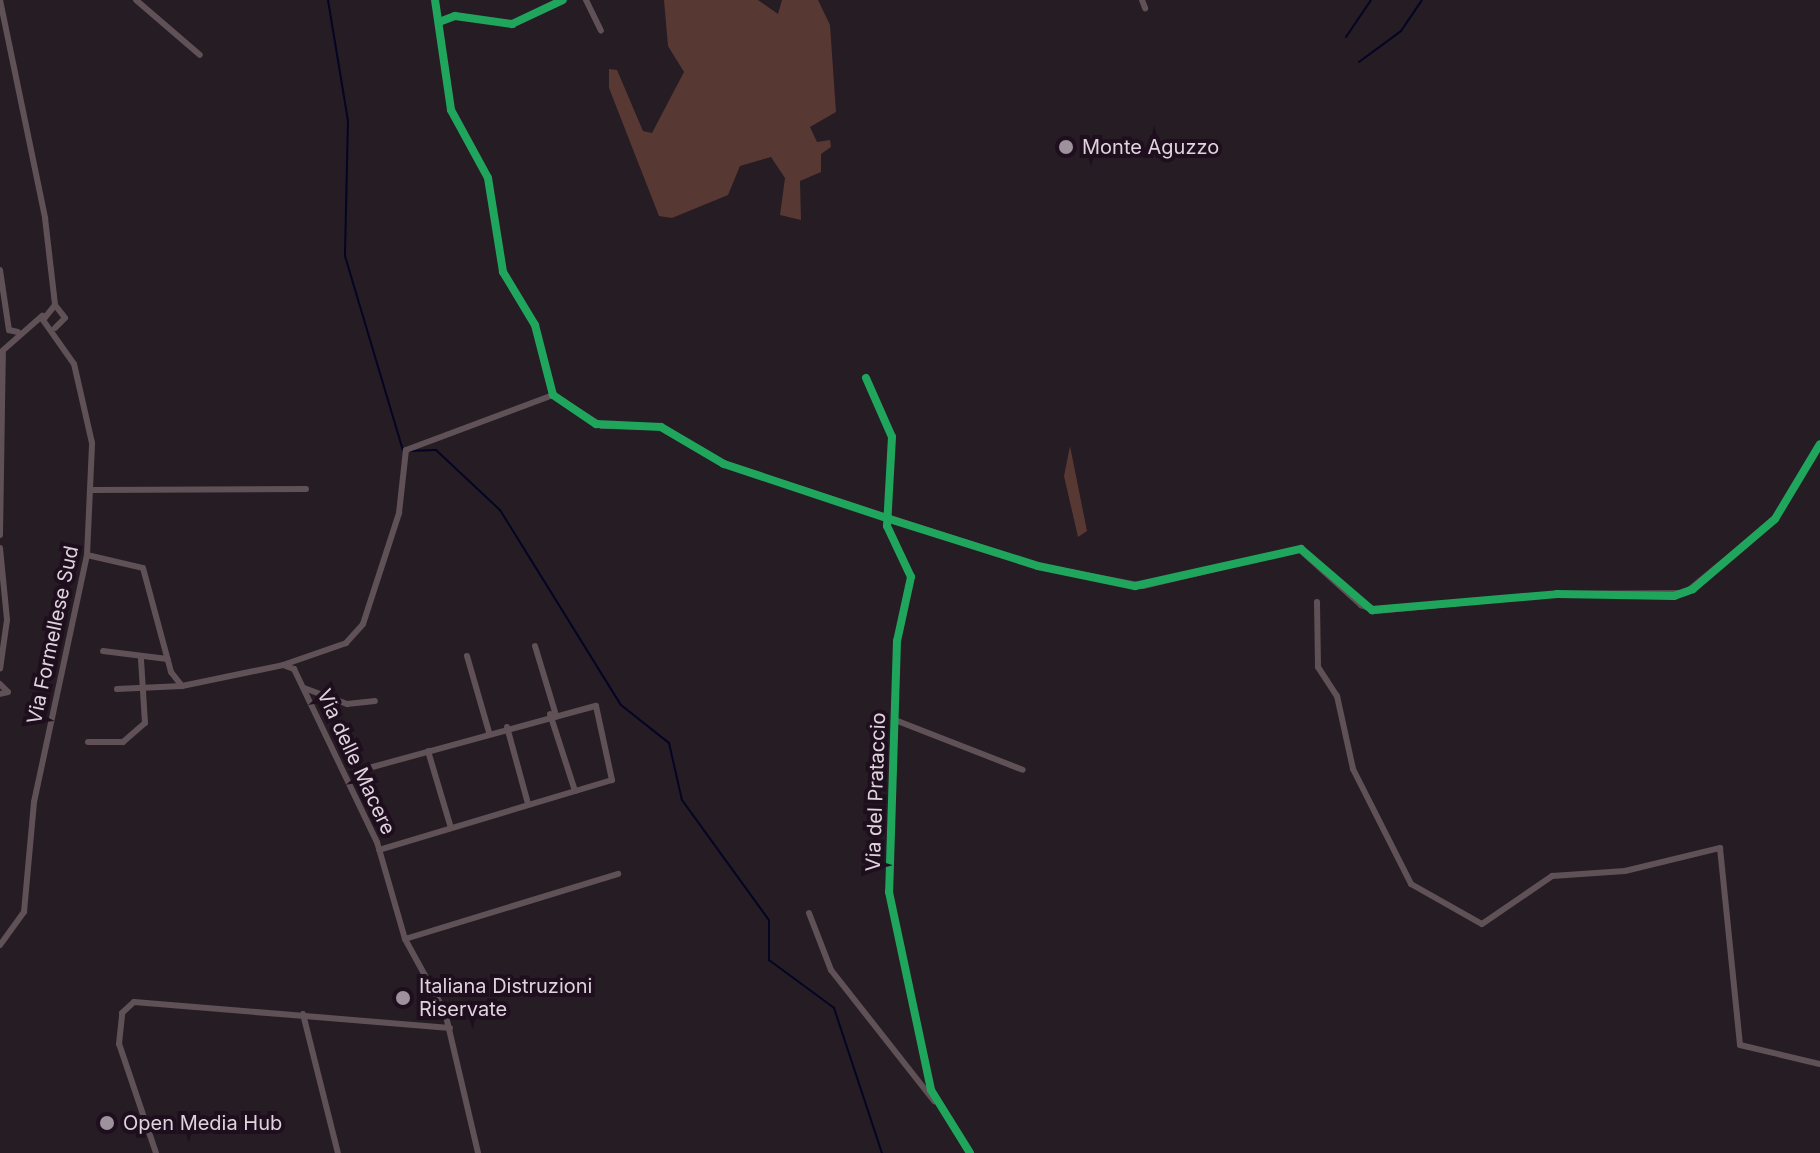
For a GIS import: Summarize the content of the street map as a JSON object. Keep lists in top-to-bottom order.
{
  "streets": {
    "street": ["Via Formellese Sud", "Via delle Macere", "Via del Prataccio"]
  },
  "places": ["Monte Aguzzo", "Italiana Distruzioni Riservate", "Open Media Hub"]
}
